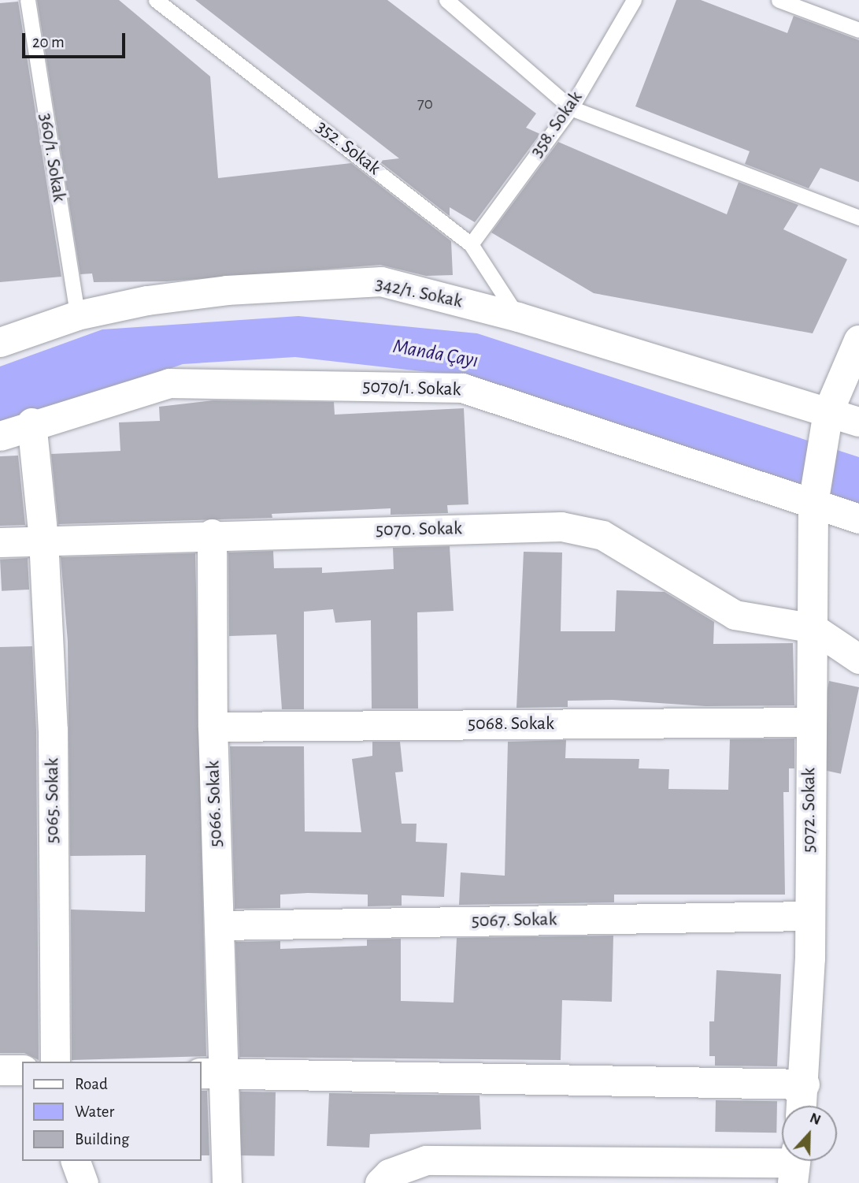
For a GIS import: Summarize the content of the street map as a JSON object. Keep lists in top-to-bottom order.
{
  "streets": {
    "street": [
      "342/1. Sokak",
      "5070/1. Sokak",
      "5070. Sokak",
      "5068. Sokak",
      "5065. Sokak",
      "5066. Sokak",
      "5072. Sokak",
      "5067. Sokak"
    ],
    "lane": ["358. Sokak", "352. Sokak", "360/1. Sokak"]
  },
  "crossings": [
    ["358. Sokak", "352. Sokak"],
    ["352. Sokak", "342/1. Sokak"],
    ["360/1. Sokak", "342/1. Sokak"],
    ["342/1. Sokak", "5072. Sokak"],
    ["5070/1. Sokak", "5065. Sokak"],
    ["5070/1. Sokak", "5072. Sokak"],
    ["5070. Sokak", "5065. Sokak"],
    ["5070. Sokak", "5066. Sokak"],
    ["5070. Sokak", "5072. Sokak"],
    ["5068. Sokak", "5066. Sokak"],
    ["5068. Sokak", "5072. Sokak"],
    ["5066. Sokak", "5067. Sokak"],
    ["5072. Sokak", "5067. Sokak"]
  ],
  "water": ["Manda Çayı"],
  "house_numbers": ["70"],
  "legend": ["Road", "Water", "Building"],
  "scale_bar": "20 m",
  "north": "top"
}
